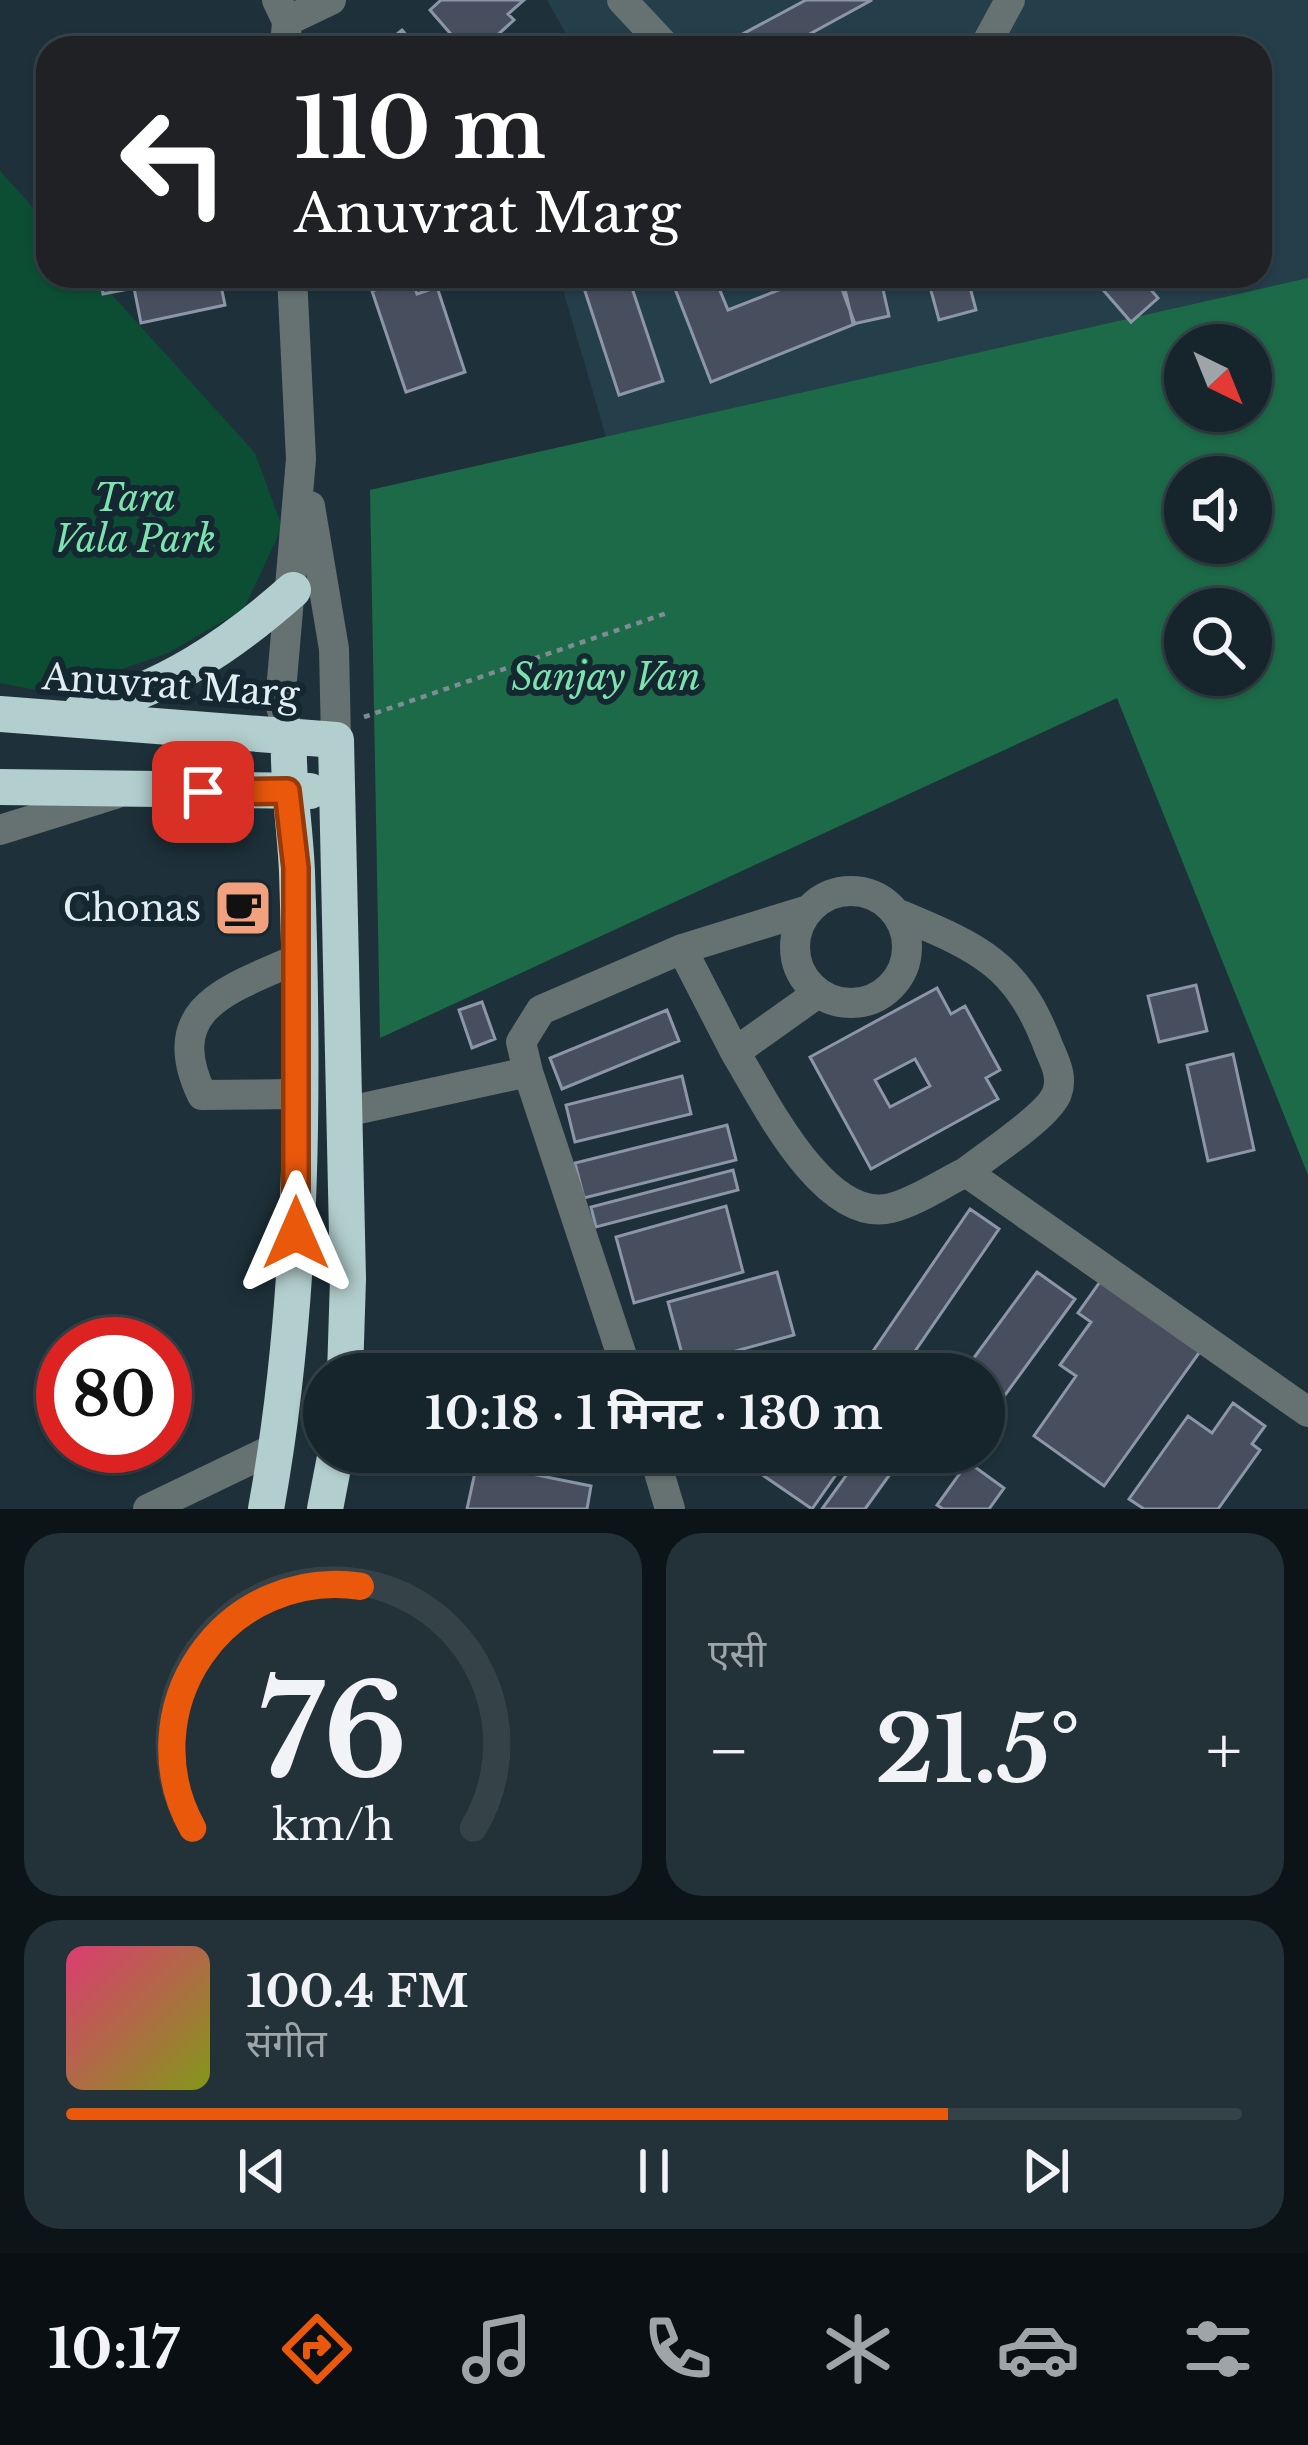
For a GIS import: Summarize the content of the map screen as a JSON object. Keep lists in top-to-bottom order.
{
  "streets": {
    "highway": ["Anuvrat Marg"]
  },
  "parks": ["Tara Vala Park", "Sanjay Van"],
  "places": {
    "cafe": ["Chonas"]
  },
  "north": "bottom right",
  "page": {
    "turn": ["110 m", "Anuvrat Marg"],
    "limit": "80",
    "trip": "10:18 · 1 मिनट · 130 m",
    "tile": "एसी",
    "heat": ["−", "21.5°", "+"],
    "song": ["100.4 FM", "संगीत"],
    "tabs": "10:17",
    "gauge": ["76", "km/h"]
  }
}
